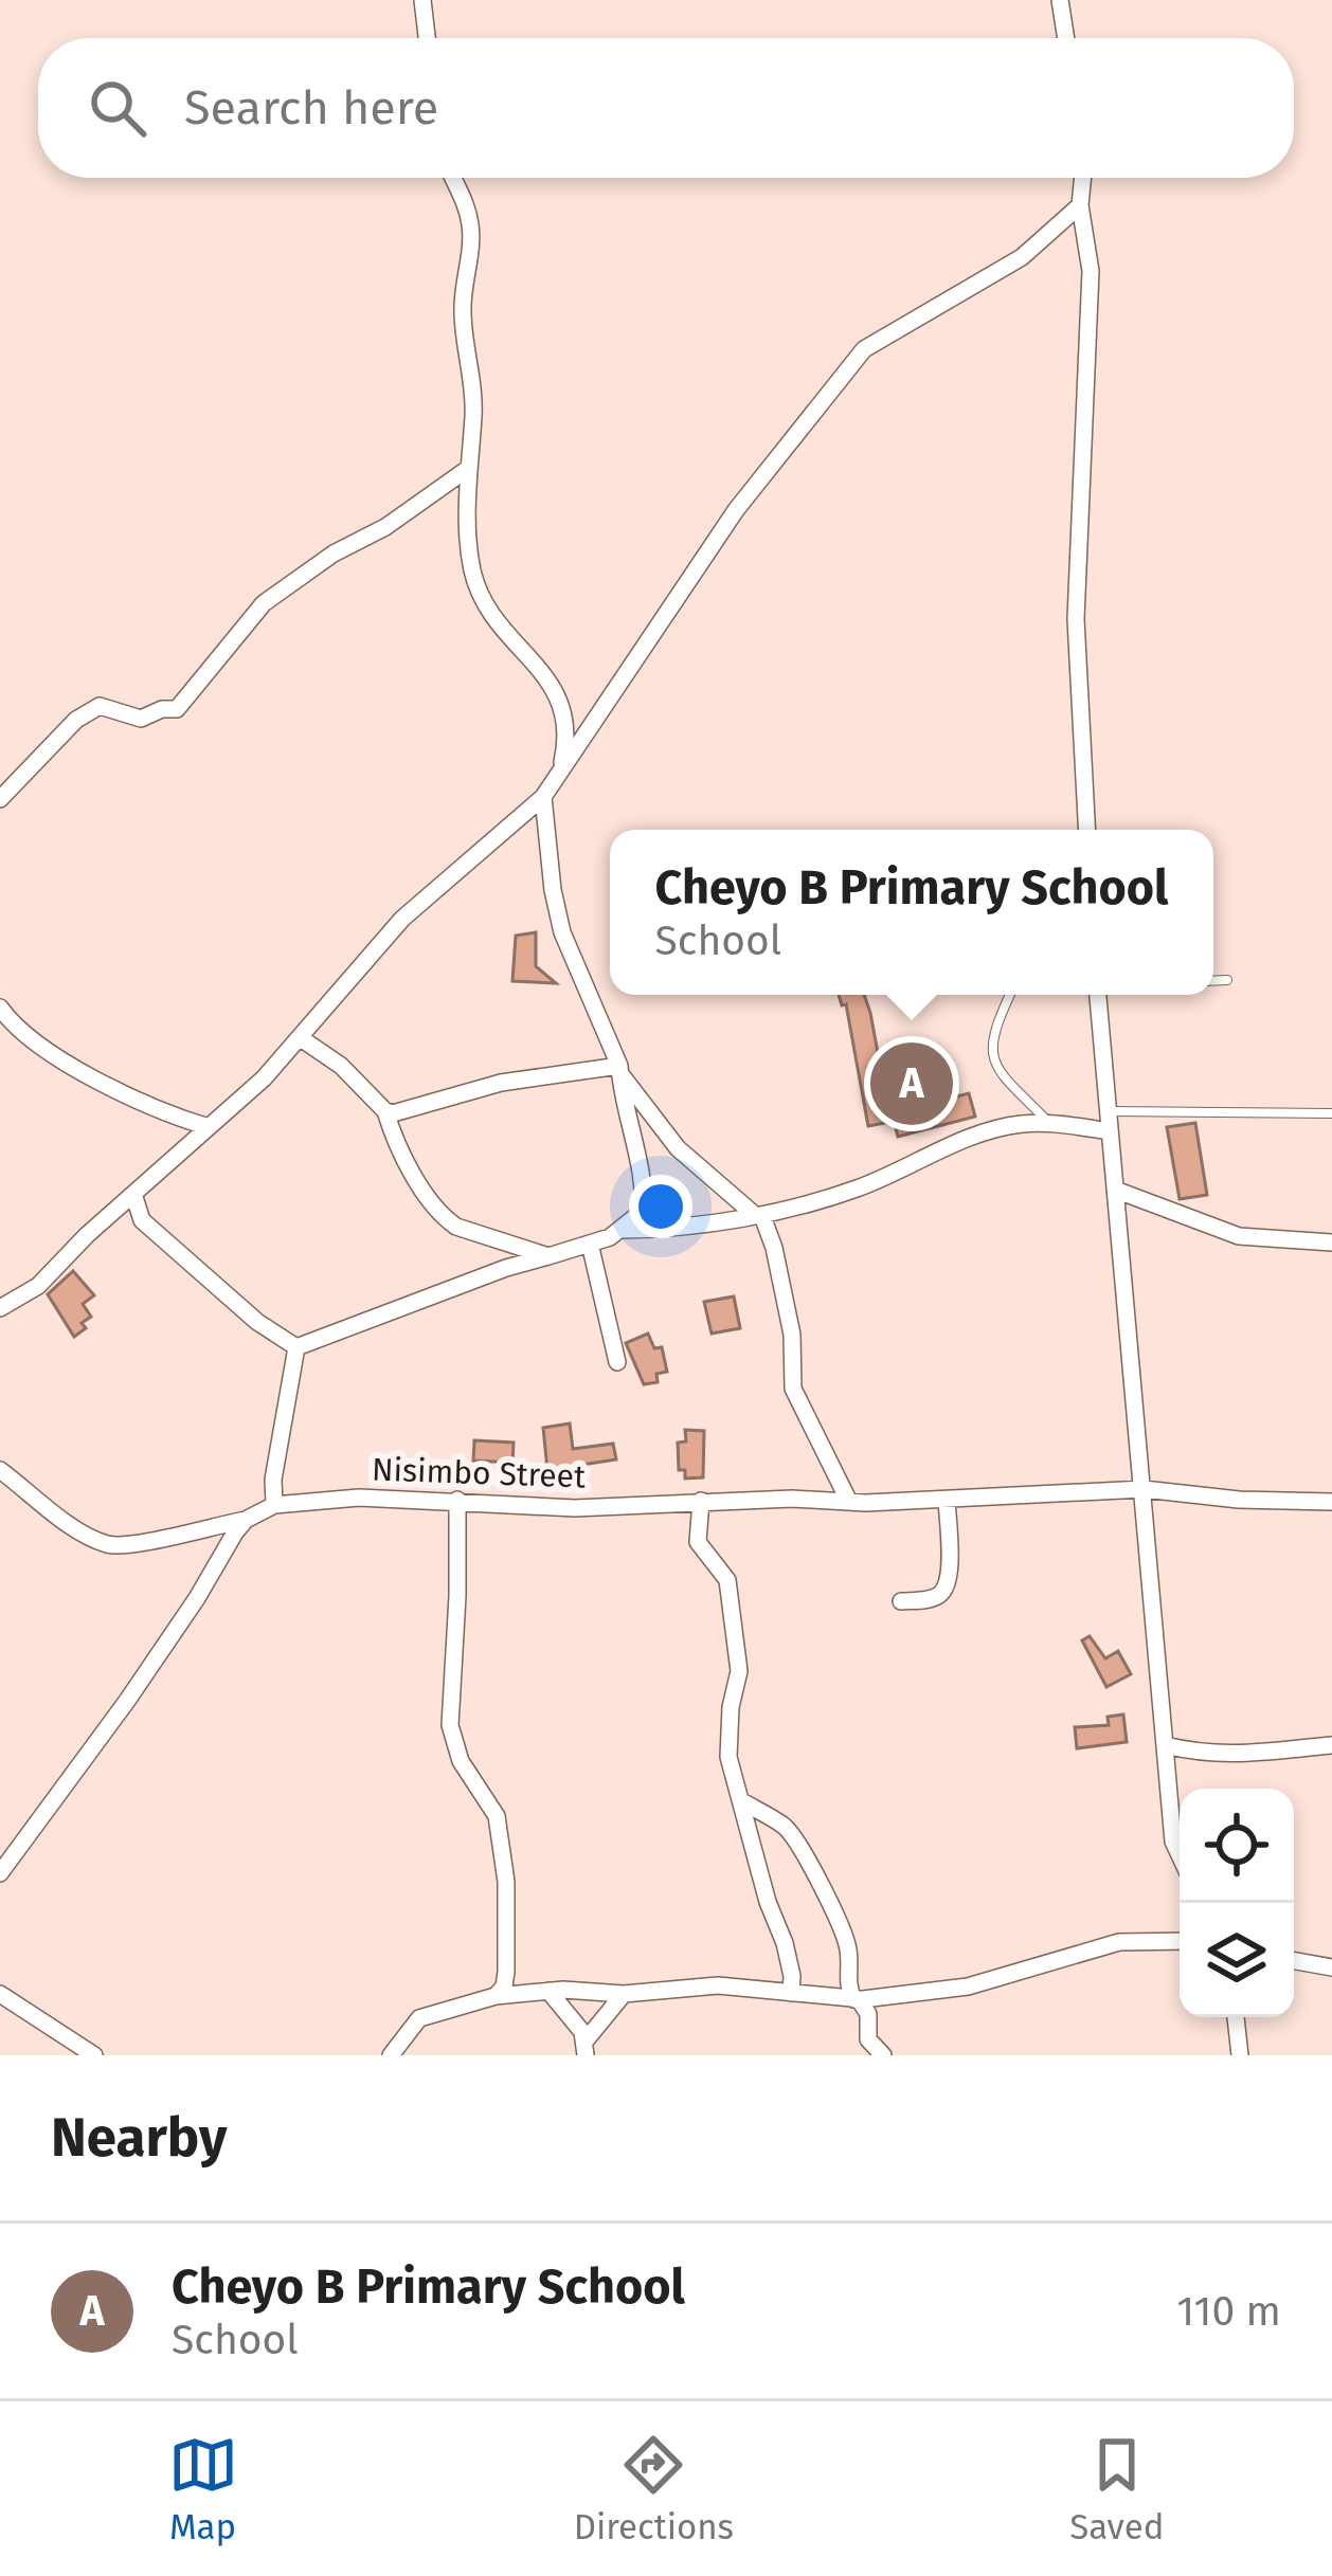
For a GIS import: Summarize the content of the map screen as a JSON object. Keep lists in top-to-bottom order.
{
  "streets": {
    "street": ["Nisimbo Street"]
  },
  "page": {
    "search": "Search here",
    "popup": ["Cheyo B Primary School", "School"],
    "pins": "A",
    "heading": "Nearby",
    "list": [
      {
        "mark": "A",
        "name": "Cheyo B Primary School",
        "note": "School",
        "value": "110 m"
      }
    ],
    "nav": ["Map", "Directions", "Saved"]
  }
}
